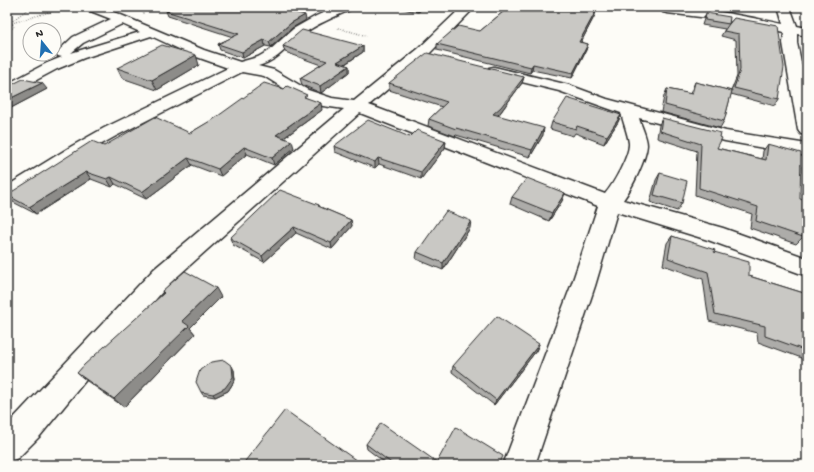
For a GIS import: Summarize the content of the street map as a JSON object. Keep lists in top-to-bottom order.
{
  "north": "top"
}
